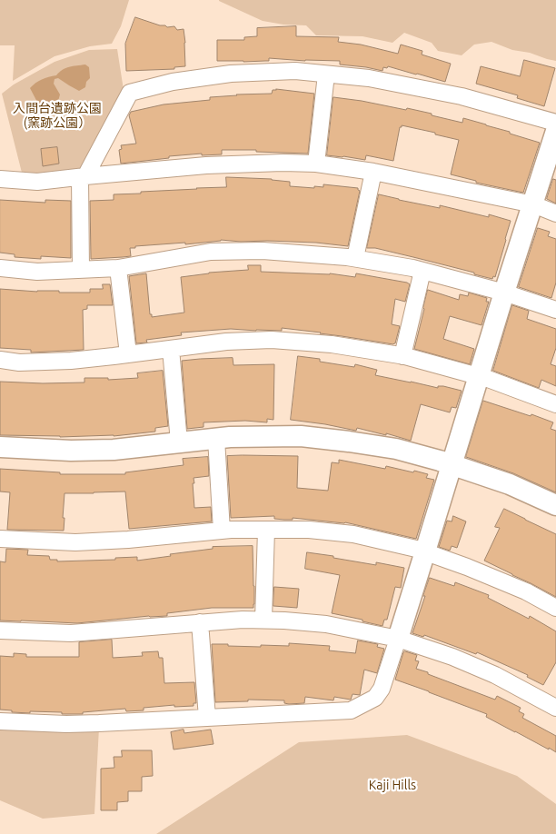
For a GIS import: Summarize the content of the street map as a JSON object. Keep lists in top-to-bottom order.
{
  "parks": ["入間台遺跡公園 (窯跡公園）", "Kaji Hills"]
}
